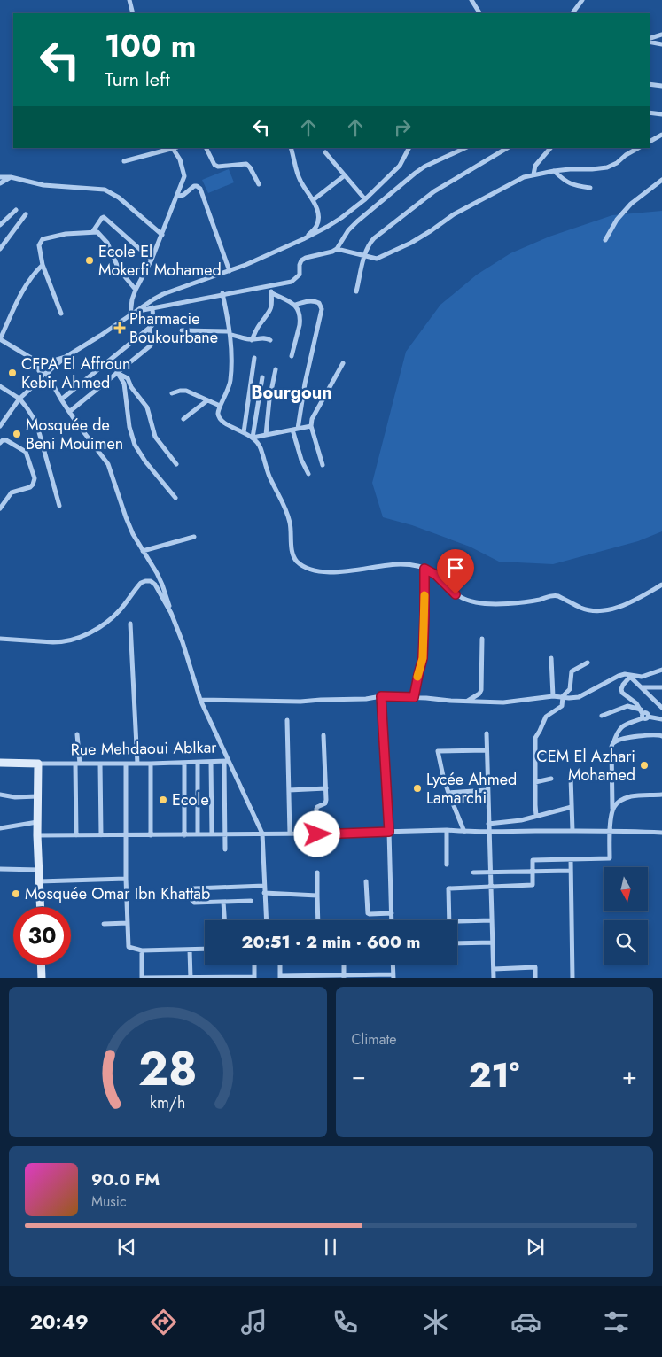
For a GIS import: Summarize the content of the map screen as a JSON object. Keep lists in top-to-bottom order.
{
  "streets": {
    "street": ["Rue Mehdaoui Ablkar"]
  },
  "districts": ["Bourgoun"],
  "places": {
    "other": [
      "Ecole El Mokerfi Mohamed",
      "CFPA El Affroun Kebir Ahmed",
      "Mosquée de Beni Mouimen",
      "CEM El Azhari Mohamed",
      "Lycée Ahmed Lamarchi",
      "Ecole",
      "Mosquée Omar Ibn Khattab"
    ],
    "health": ["Pharmacie Boukourbane"]
  },
  "north": "bottom",
  "page": {
    "turn": ["100 m", "Turn left"],
    "limit": "30",
    "trip": "20:51 · 2 min · 600 m",
    "tile": "Climate",
    "heat": ["−", "21°", "+"],
    "song": ["90.0 FM", "Music"],
    "tabs": "20:49",
    "gauge": ["28", "km/h"]
  }
}
